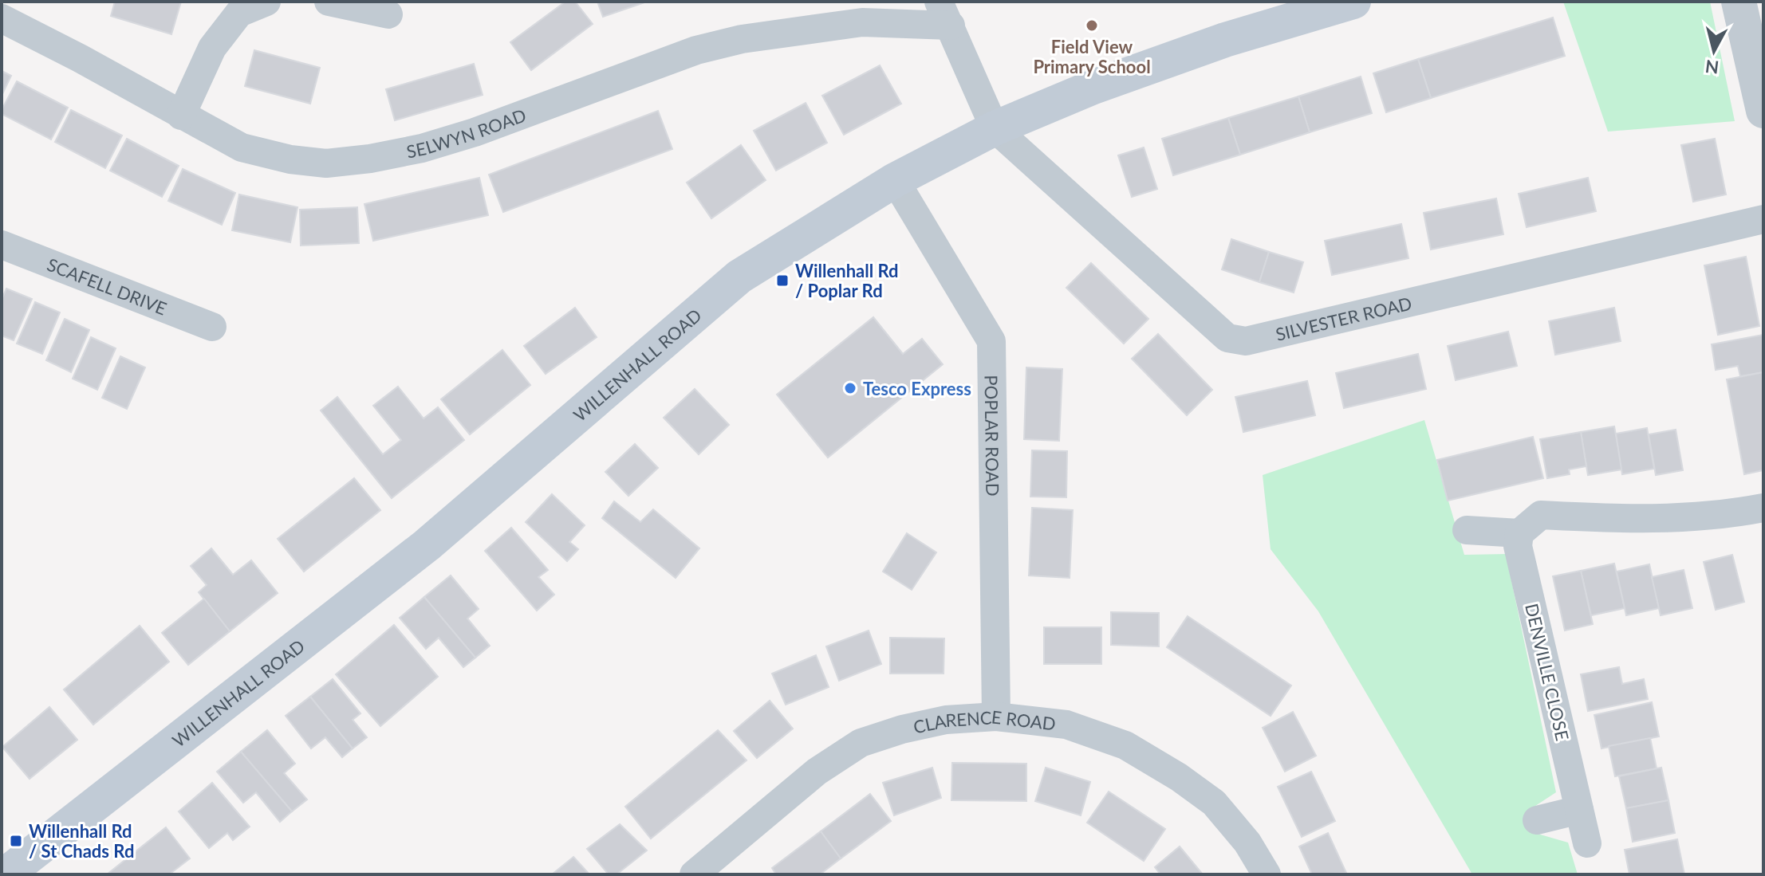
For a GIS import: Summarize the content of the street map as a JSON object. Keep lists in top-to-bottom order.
{
  "streets": {
    "main road": ["WILLENHALL ROAD"],
    "street": [
      "SELWYN ROAD",
      "SCAFELL DRIVE",
      "SILVESTER ROAD",
      "POPLAR ROAD",
      "DENVILLE CLOSE",
      "CLARENCE ROAD"
    ]
  },
  "crossings": [
    ["SILVESTER ROAD", "WILLENHALL ROAD"],
    ["WILLENHALL ROAD", "POPLAR ROAD"],
    ["POPLAR ROAD", "CLARENCE ROAD"]
  ],
  "places": {
    "other": ["Field View Primary School", "Tesco Express"],
    "transit": ["Willenhall Rd / Poplar Rd", "Willenhall Rd / St Chads Rd"]
  },
  "north": "bottom"
}
